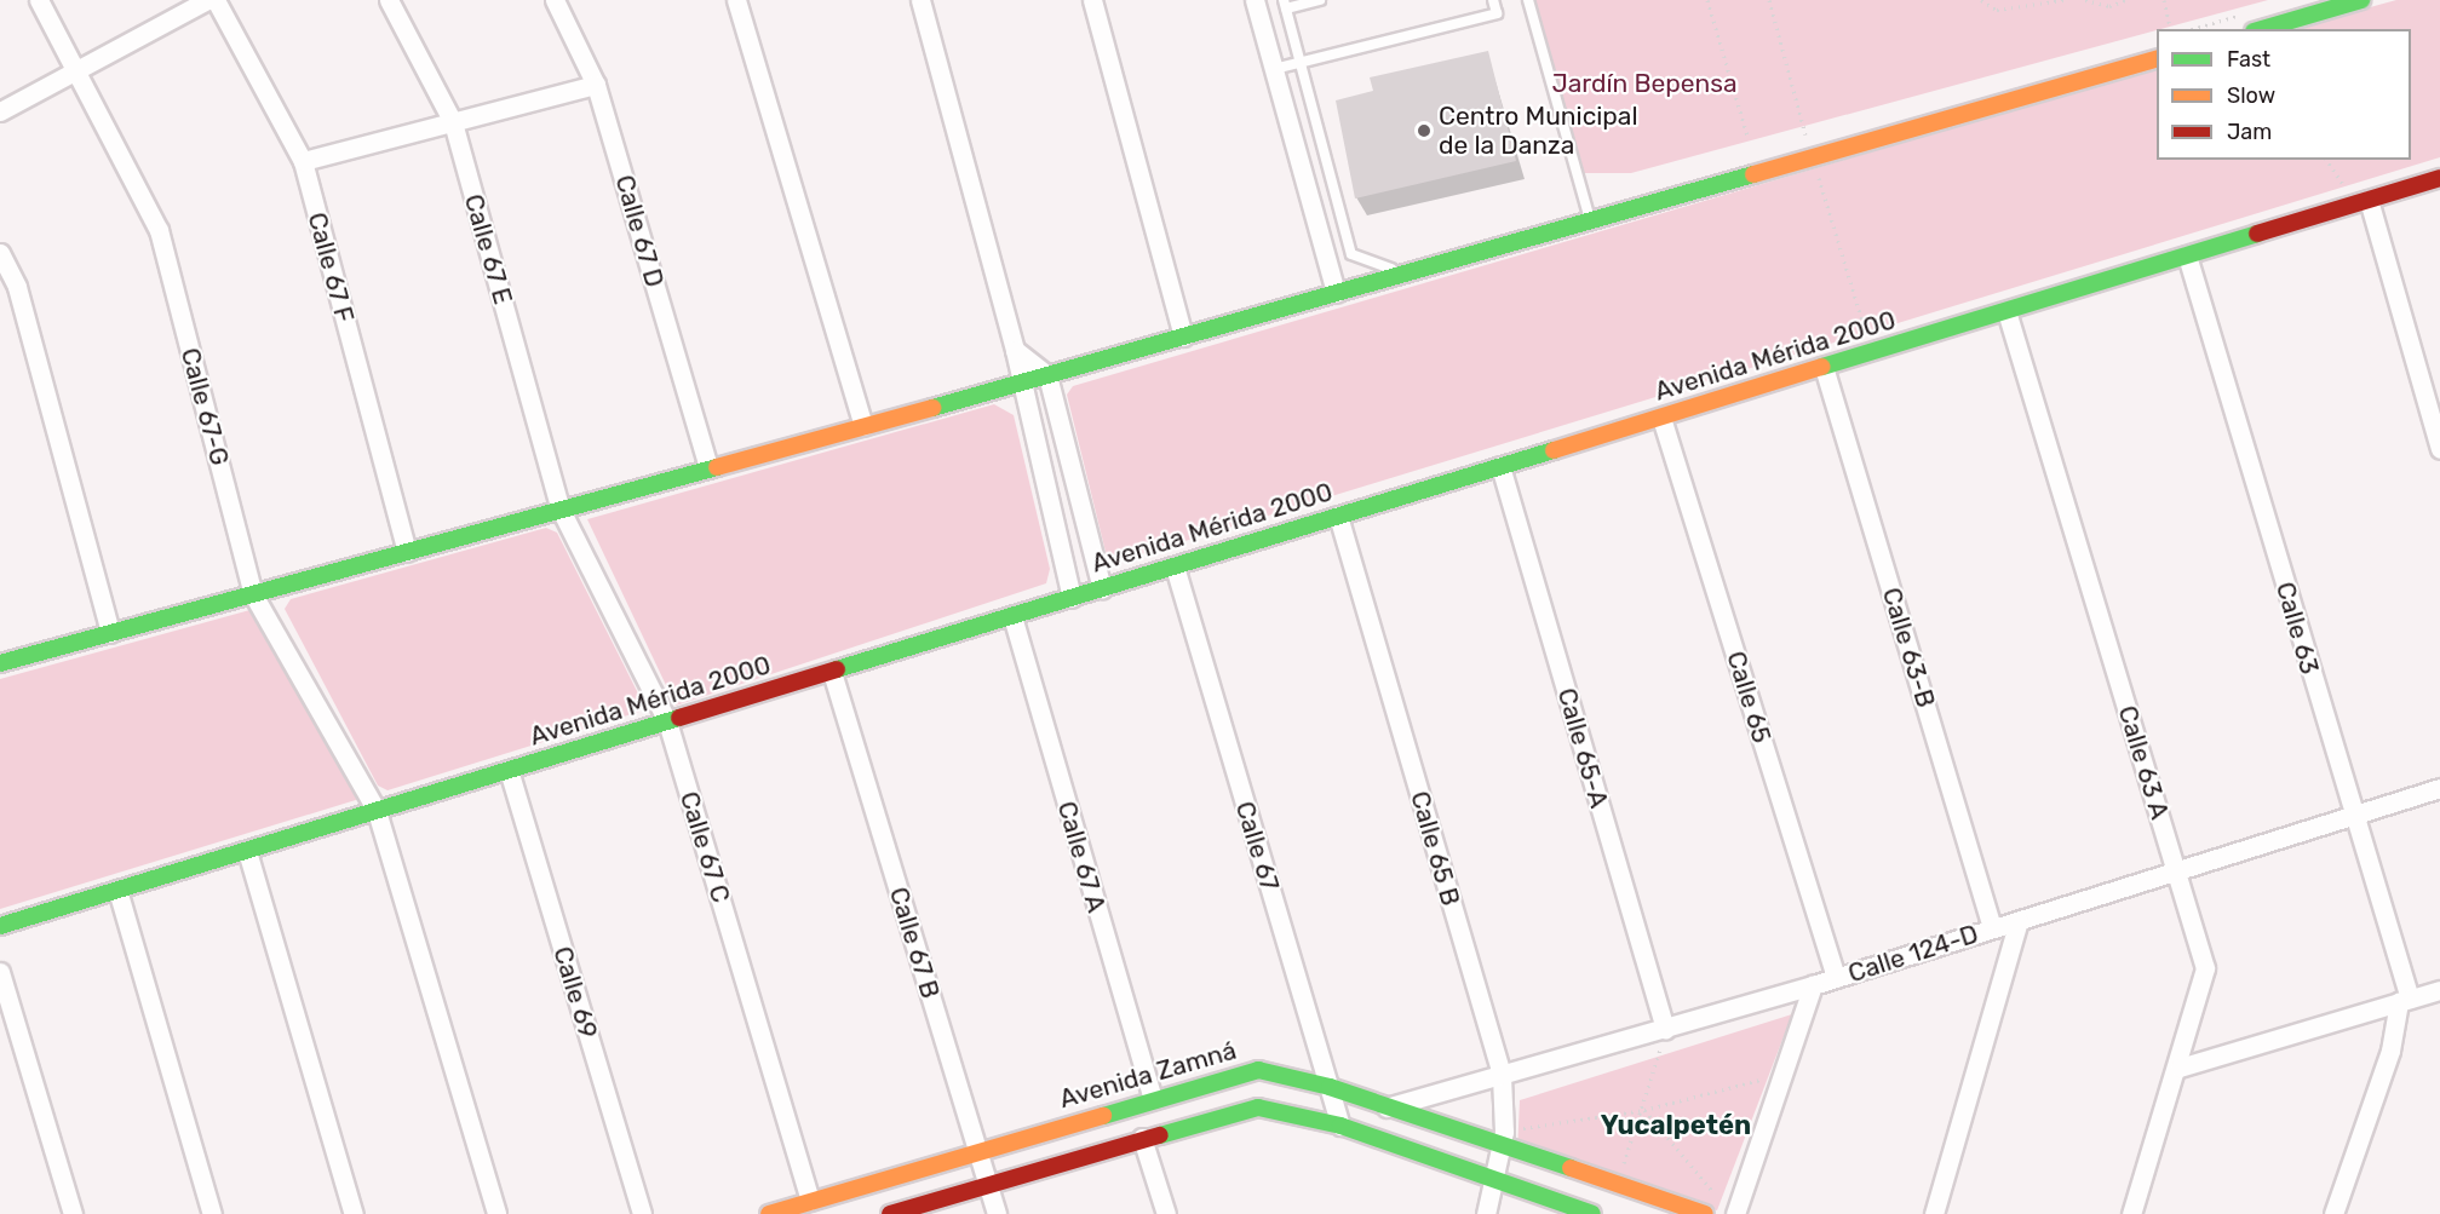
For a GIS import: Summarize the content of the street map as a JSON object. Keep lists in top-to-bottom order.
{
  "streets": {
    "main road": ["Avenida Mérida 2000", "Avenida Zamná"],
    "street": [
      "Calle 67 D",
      "Calle 67 E",
      "Calle 67 F",
      "Calle 67-G",
      "Calle 63",
      "Calle 63-B",
      "Calle 65",
      "Calle 65-A",
      "Calle 63 A",
      "Calle 67",
      "Calle 67 C",
      "Calle 65 B",
      "Calle 67 A",
      "Calle 67 B",
      "Calle 124-D",
      "Calle 69"
    ]
  },
  "crossings": [
    ["Calle 67 E", "Calle 67 C"],
    ["Avenida Mérida 2000", "Calle 67-G"],
    ["Avenida Mérida 2000", "Calle 63"],
    ["Avenida Mérida 2000", "Calle 63-B"],
    ["Avenida Mérida 2000", "Calle 65"],
    ["Avenida Mérida 2000", "Calle 65-A"],
    ["Avenida Mérida 2000", "Calle 63 A"],
    ["Avenida Mérida 2000", "Calle 67"],
    ["Avenida Mérida 2000", "Calle 67 C"],
    ["Avenida Mérida 2000", "Calle 65 B"],
    ["Avenida Mérida 2000", "Calle 67 A"],
    ["Avenida Mérida 2000", "Calle 67 B"],
    ["Avenida Mérida 2000", "Calle 69"],
    ["Calle 63", "Calle 124-D"],
    ["Calle 63-B", "Calle 124-D"],
    ["Calle 65", "Calle 124-D"],
    ["Calle 65-A", "Calle 124-D"],
    ["Calle 63 A", "Calle 124-D"],
    ["Calle 67", "Avenida Zamná"],
    ["Calle 67 C", "Avenida Zamná"],
    ["Calle 65 B", "Calle 124-D"],
    ["Calle 65 B", "Avenida Zamná"],
    ["Calle 67 A", "Avenida Zamná"],
    ["Calle 67 B", "Avenida Zamná"],
    ["Calle 124-D", "Avenida Zamná"]
  ],
  "districts": ["Yucalpetén"],
  "parks": ["Jardín Bepensa"],
  "places": ["Centro Municipal de la Danza"],
  "legend": ["Fast", "Slow", "Jam"]
}
